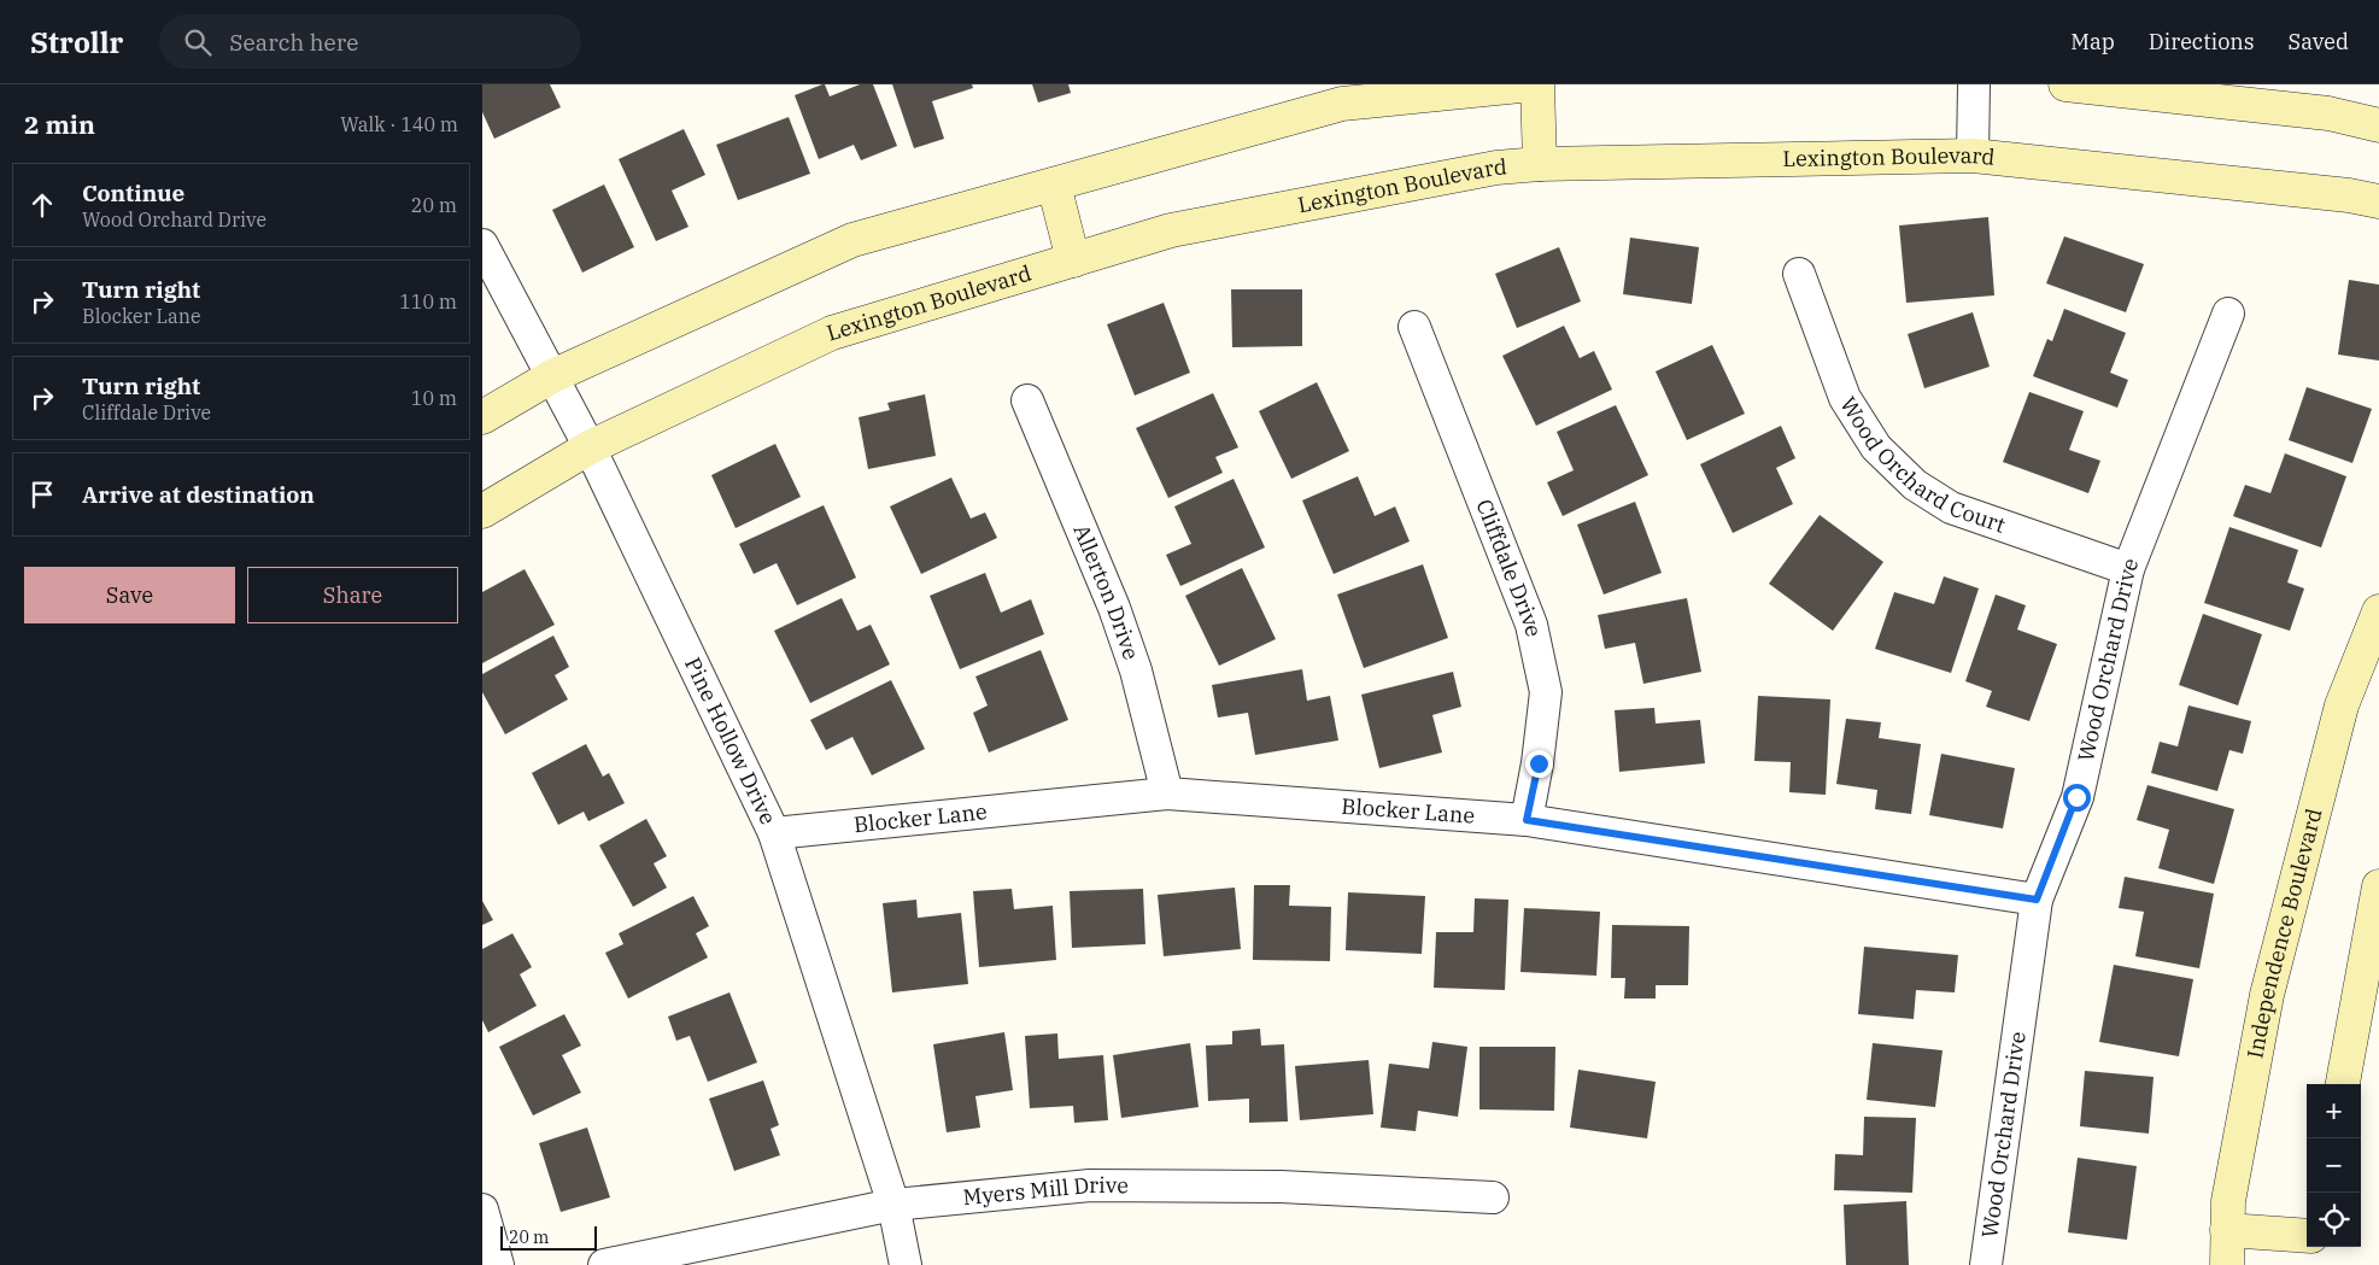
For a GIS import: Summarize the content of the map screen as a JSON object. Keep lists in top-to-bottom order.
{
  "streets": {
    "street": [
      "Lexington Boulevard",
      "Wood Orchard Court",
      "Cliffdale Drive",
      "Allerton Drive",
      "Wood Orchard Drive",
      "Pine Hollow Drive",
      "Blocker Lane",
      "Independence Boulevard",
      "Myers Mill Drive"
    ]
  },
  "crossings": [
    ["Lexington Boulevard", "Pine Hollow Drive"],
    ["Wood Orchard Court", "Wood Orchard Drive"],
    ["Cliffdale Drive", "Blocker Lane"],
    ["Allerton Drive", "Blocker Lane"],
    ["Wood Orchard Drive", "Blocker Lane"],
    ["Pine Hollow Drive", "Blocker Lane"],
    ["Pine Hollow Drive", "Myers Mill Drive"]
  ],
  "scale_bar": "20 m",
  "page": {
    "header": "Strollr",
    "search": "Search here",
    "nav": ["Map", "Directions", "Saved"],
    "heading": ["2 min", "Walk · 140 m"],
    "list": [
      ["Continue", "Wood Orchard Drive", "20 m"],
      ["Turn right", "Blocker Lane", "110 m"],
      ["Turn right", "Cliffdale Drive", "10 m"],
      "Arrive at destination"
    ],
    "buttons": ["Save", "Share"],
    "map_buttons": ["+", "−"],
    "scale": "20 m"
  }
}
